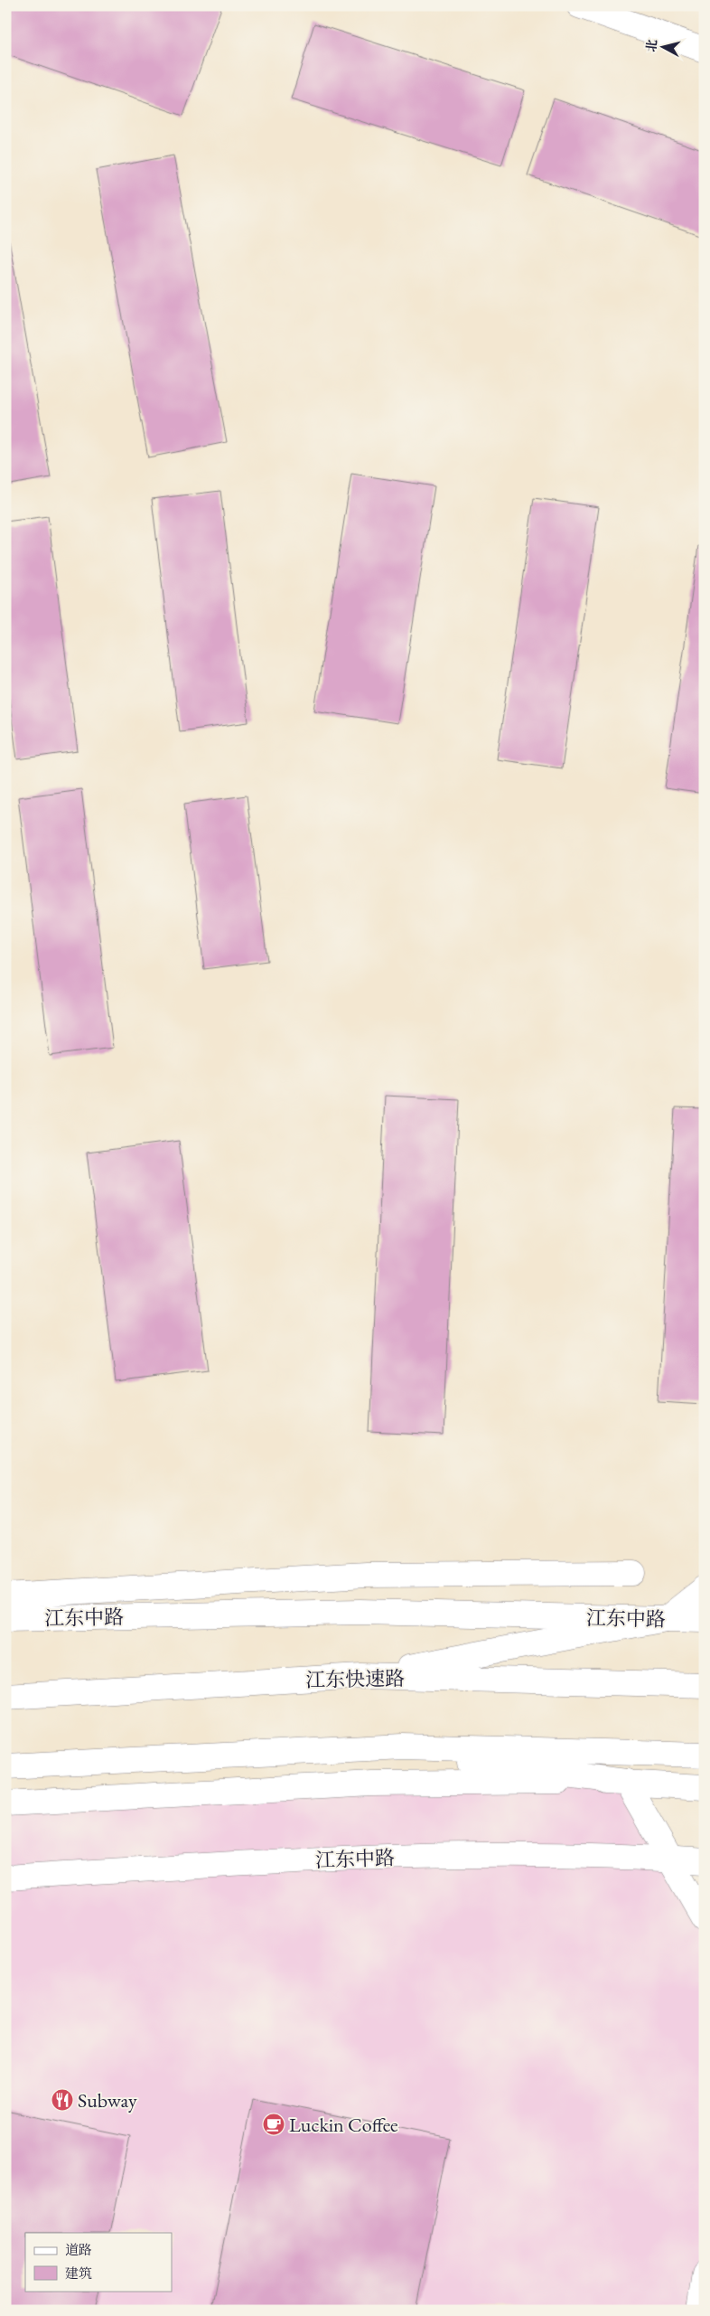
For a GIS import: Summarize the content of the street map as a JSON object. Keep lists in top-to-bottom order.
{
  "streets": {
    "main road": ["江东中路", "江东快速路"]
  },
  "places": {
    "restaurant": ["Subway"],
    "cafe": ["Luckin Coffee"]
  },
  "legend": ["道路", "建筑"],
  "north": "left"
}
